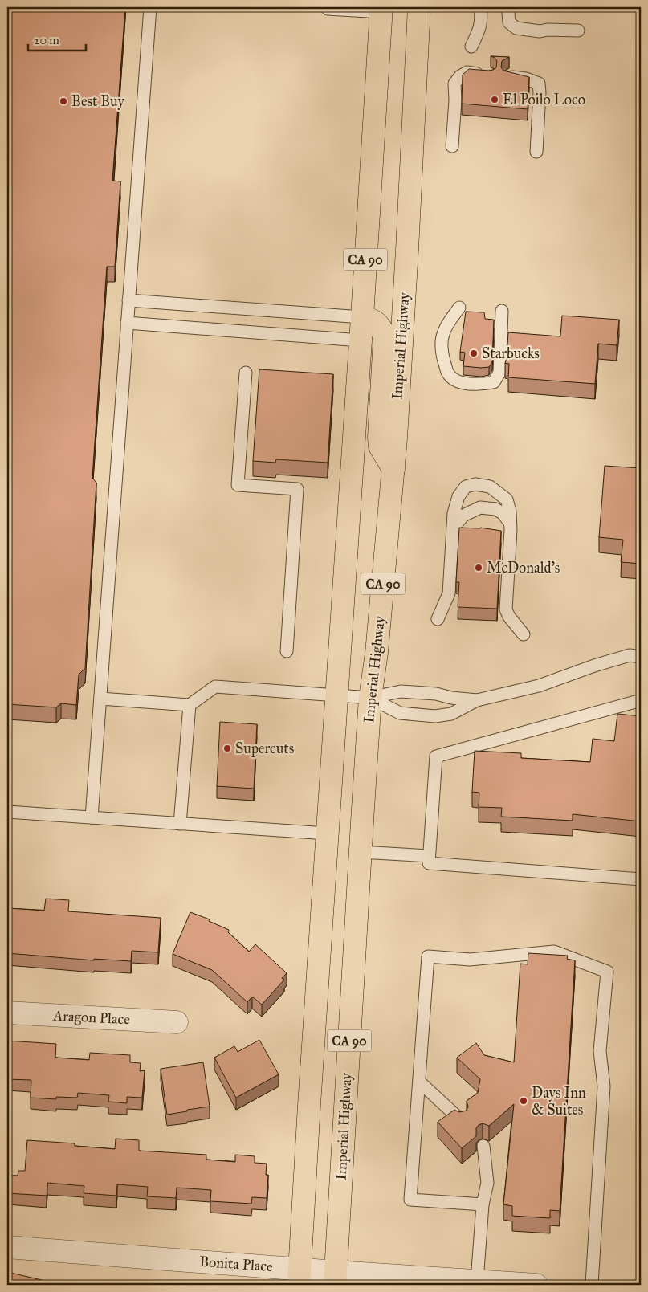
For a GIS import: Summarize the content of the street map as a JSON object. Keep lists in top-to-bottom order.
{
  "streets": {
    "main road": ["CA 90", "Imperial Highway"],
    "street": ["Aragon Place", "Bonita Place"]
  },
  "crossings": [
    ["CA 90", "Bonita Place"],
    ["Imperial Highway", "Bonita Place"]
  ],
  "places": [
    "El Poilo Loco",
    "Best Buy",
    "Starbucks",
    "McDonald's",
    "Supercuts",
    "Days Inn & Suites"
  ],
  "scale_bar": "20 m"
}
